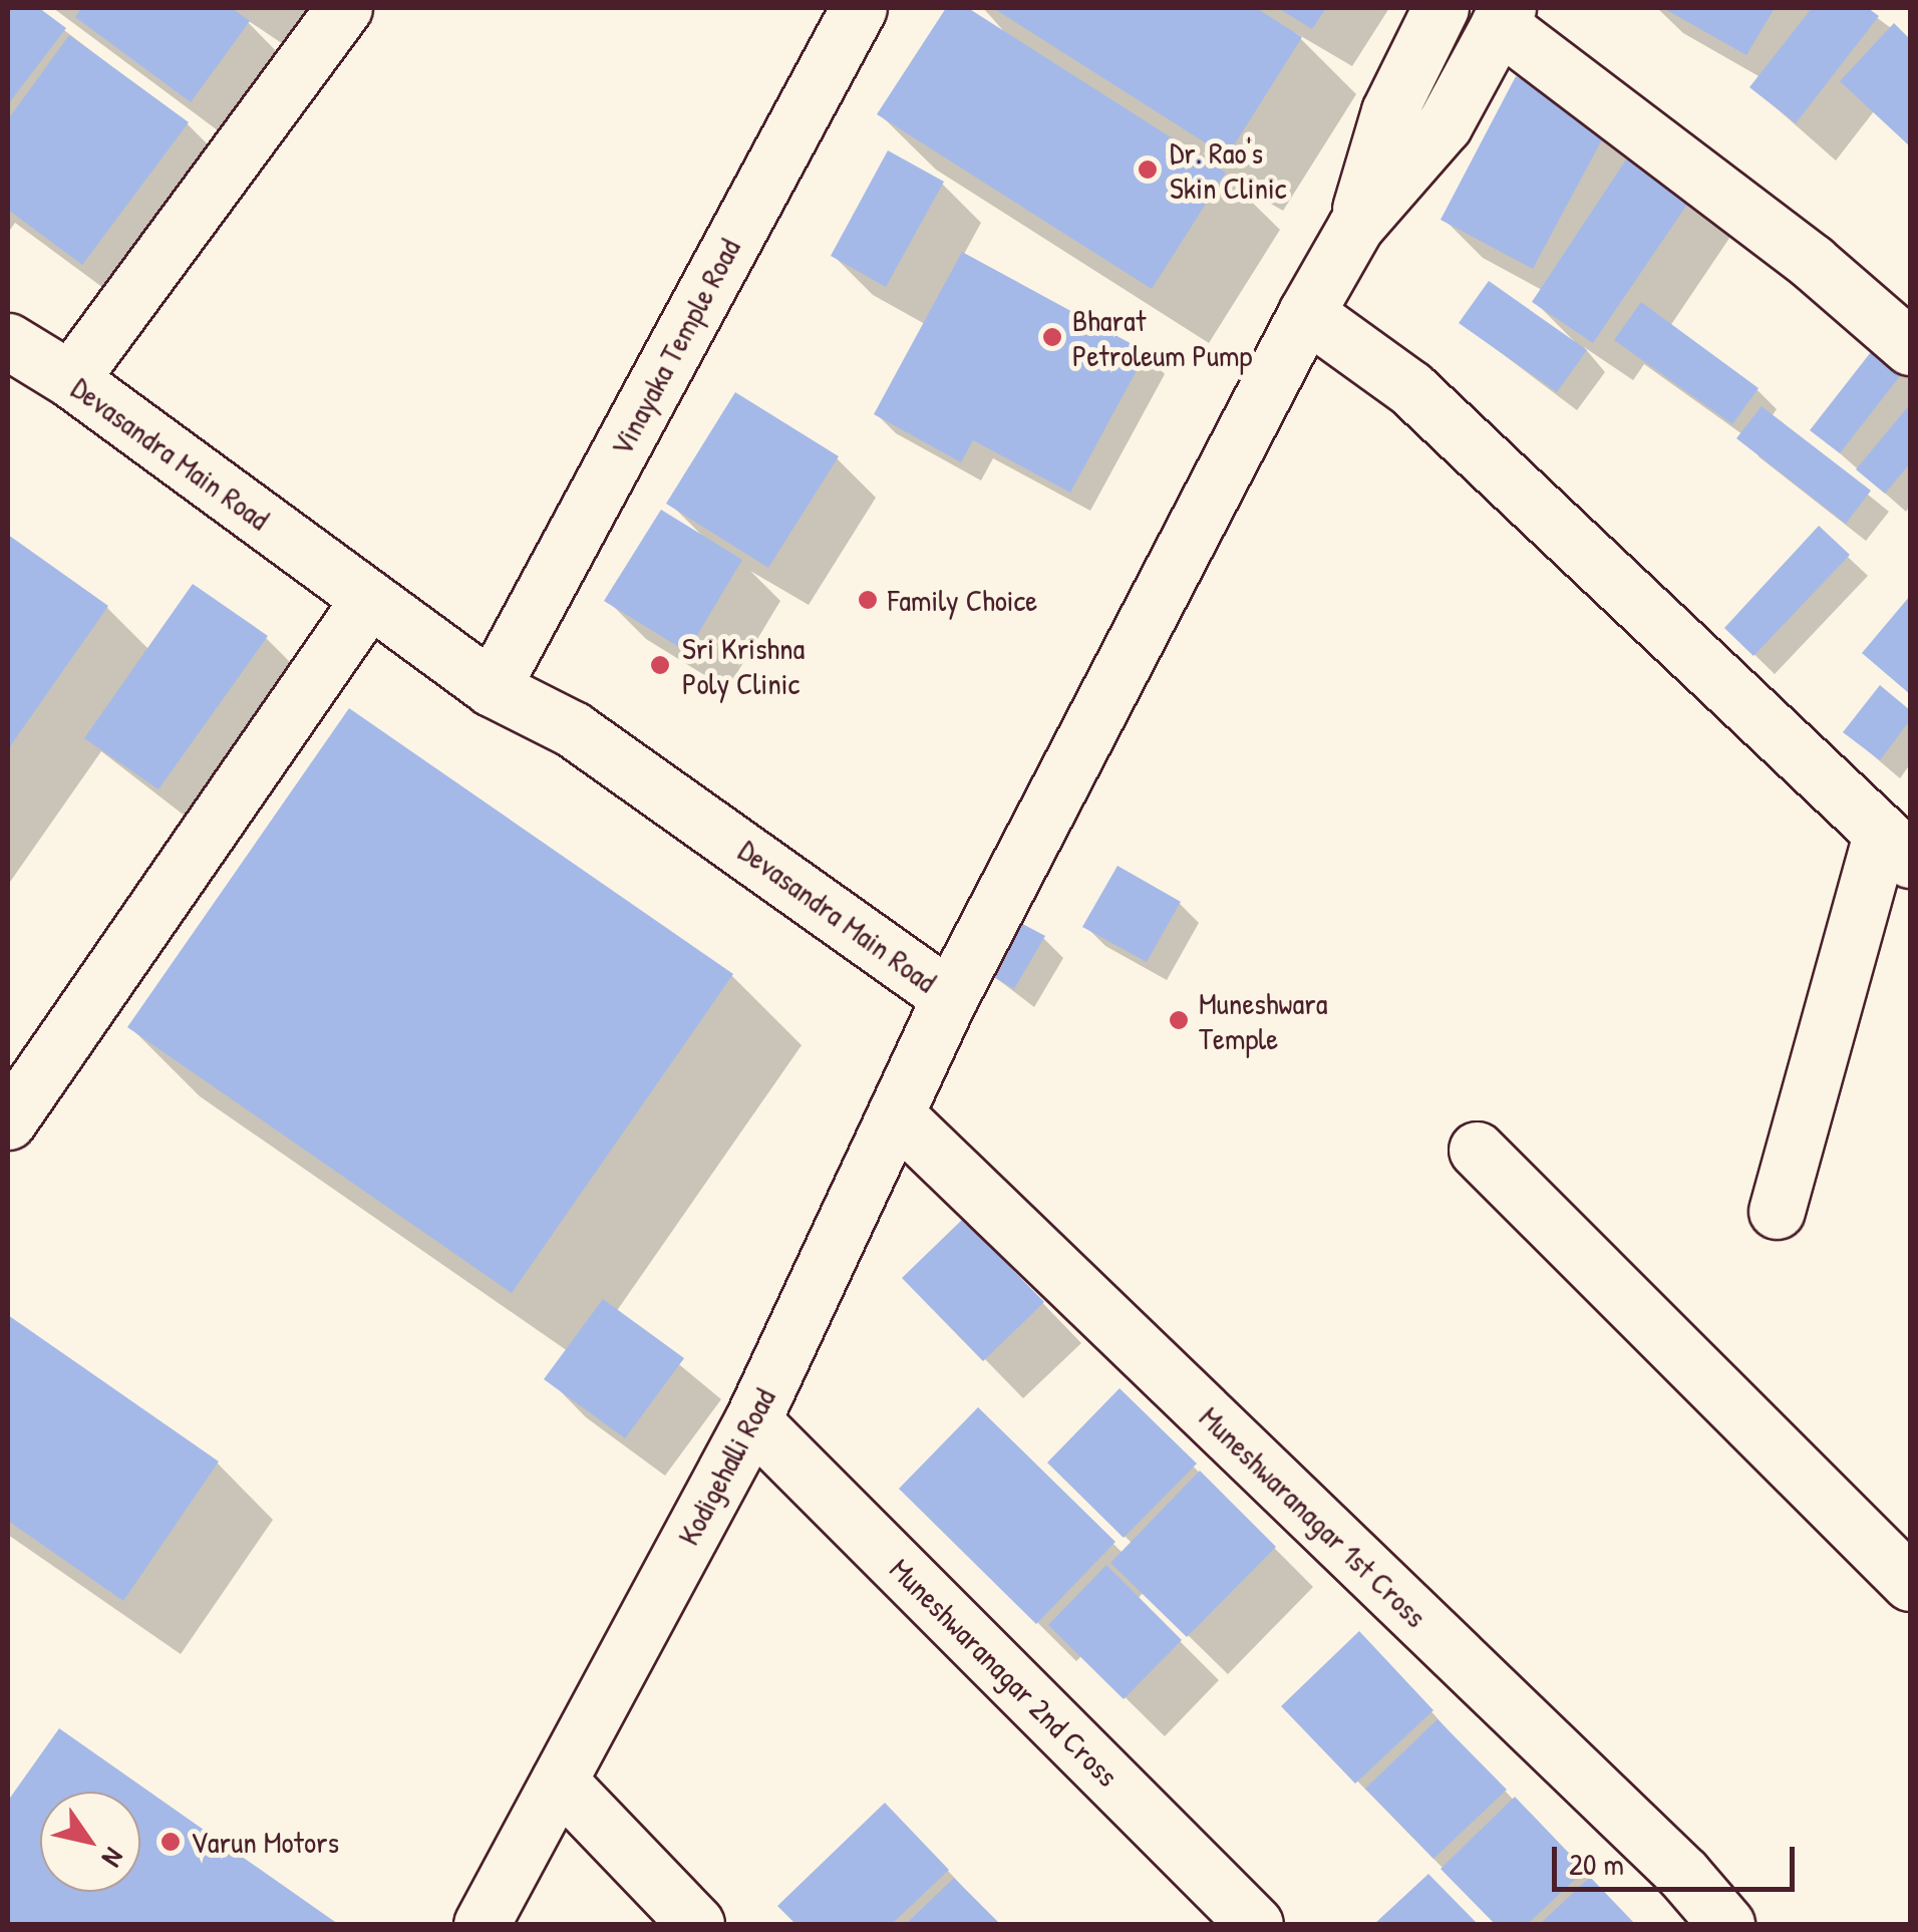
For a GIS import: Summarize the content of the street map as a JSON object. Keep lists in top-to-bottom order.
{
  "streets": {
    "street": [
      "Vinayaka Temple Road",
      "Devasandra Main Road",
      "Kodigehalli Road",
      "Muneshwaranagar 1st Cross",
      "Muneshwaranagar 2nd Cross"
    ]
  },
  "crossings": [
    ["Vinayaka Temple Road", "Devasandra Main Road"],
    ["Devasandra Main Road", "Kodigehalli Road"],
    ["Kodigehalli Road", "Muneshwaranagar 1st Cross"],
    ["Kodigehalli Road", "Muneshwaranagar 2nd Cross"]
  ],
  "places": [
    "Dr. Rao's Skin Clinic",
    "Bharat Petroleum Pump",
    "Family Choice",
    "Sri Krishna Poly Clinic",
    "Muneshwara Temple",
    "Varun Motors"
  ],
  "scale_bar": "20 m",
  "north": "bottom right"
}
